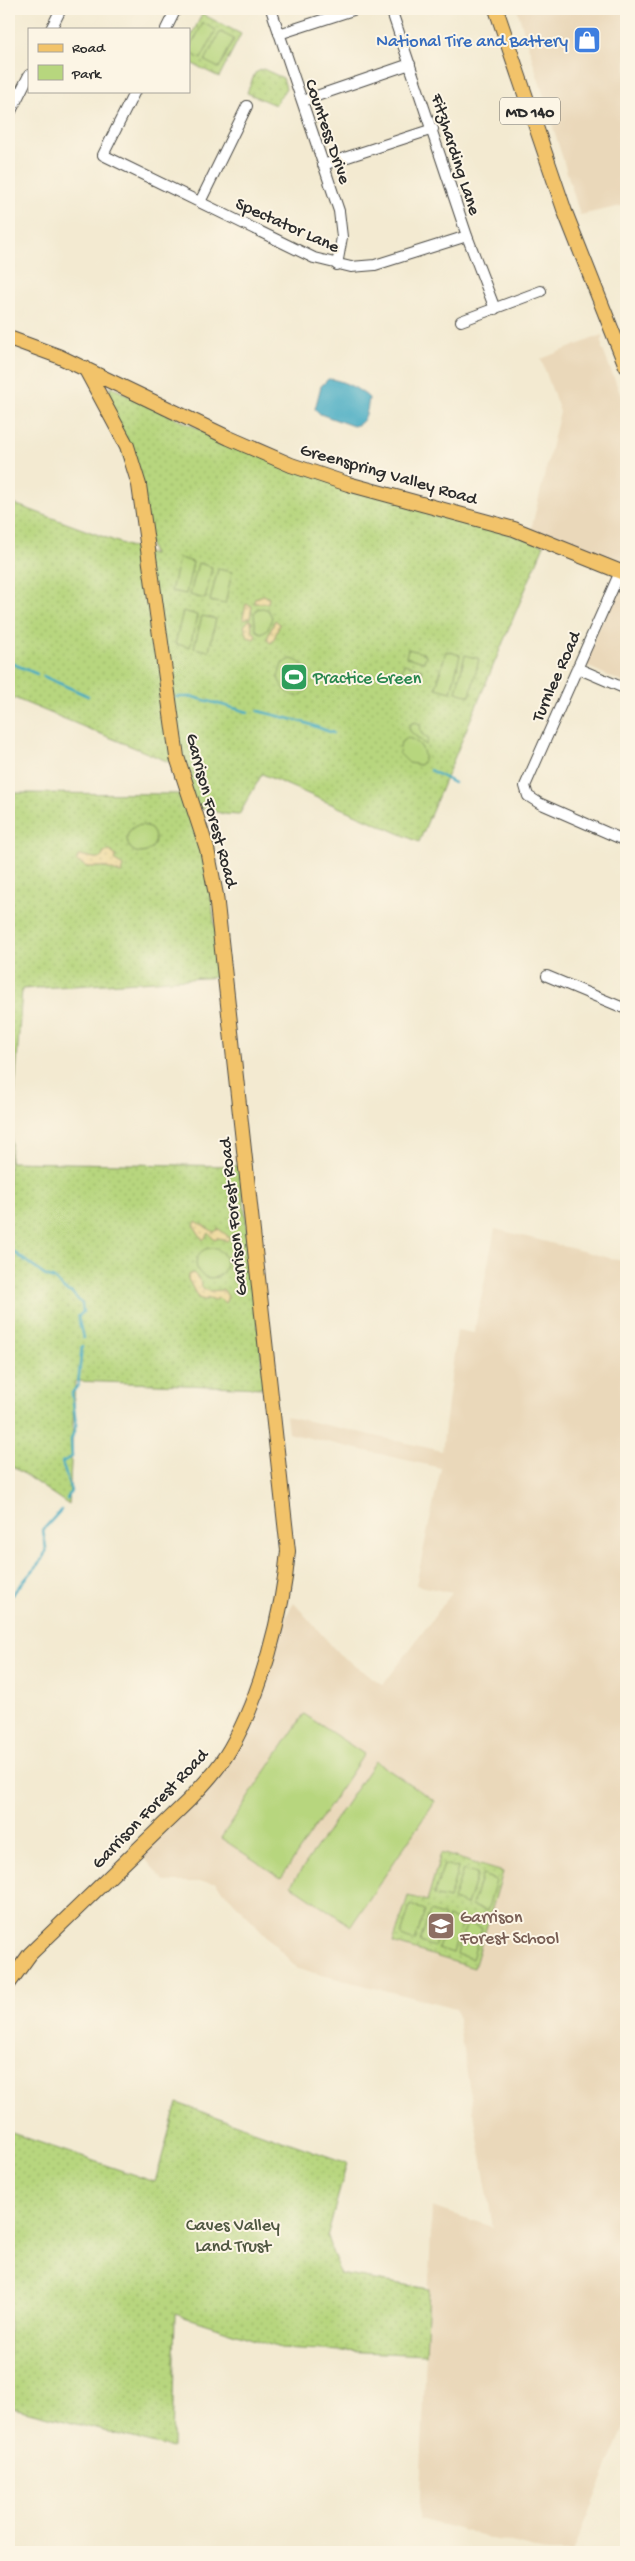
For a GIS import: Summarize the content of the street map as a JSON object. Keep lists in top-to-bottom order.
{
  "streets": {
    "main road": ["MD 140", "Greenspring Valley Road", "Garrison Forest Road"],
    "street": [
      "Countess Drive",
      "Fitzharding Lane",
      "Spectator Lane",
      "Turnlee Road"
    ]
  },
  "crossings": [
    ["Countess Drive", "Spectator Lane"],
    ["Fitzharding Lane", "Spectator Lane"],
    ["Greenspring Valley Road", "Turnlee Road"],
    ["Greenspring Valley Road", "Garrison Forest Road"]
  ],
  "parks": ["Caves Valley Land Trust"],
  "places": {
    "shop": ["National Tire and Battery"],
    "sports": ["Practice Green"],
    "school or university": ["Garrison Forest School"]
  },
  "legend": ["Road", "Park"]
}
